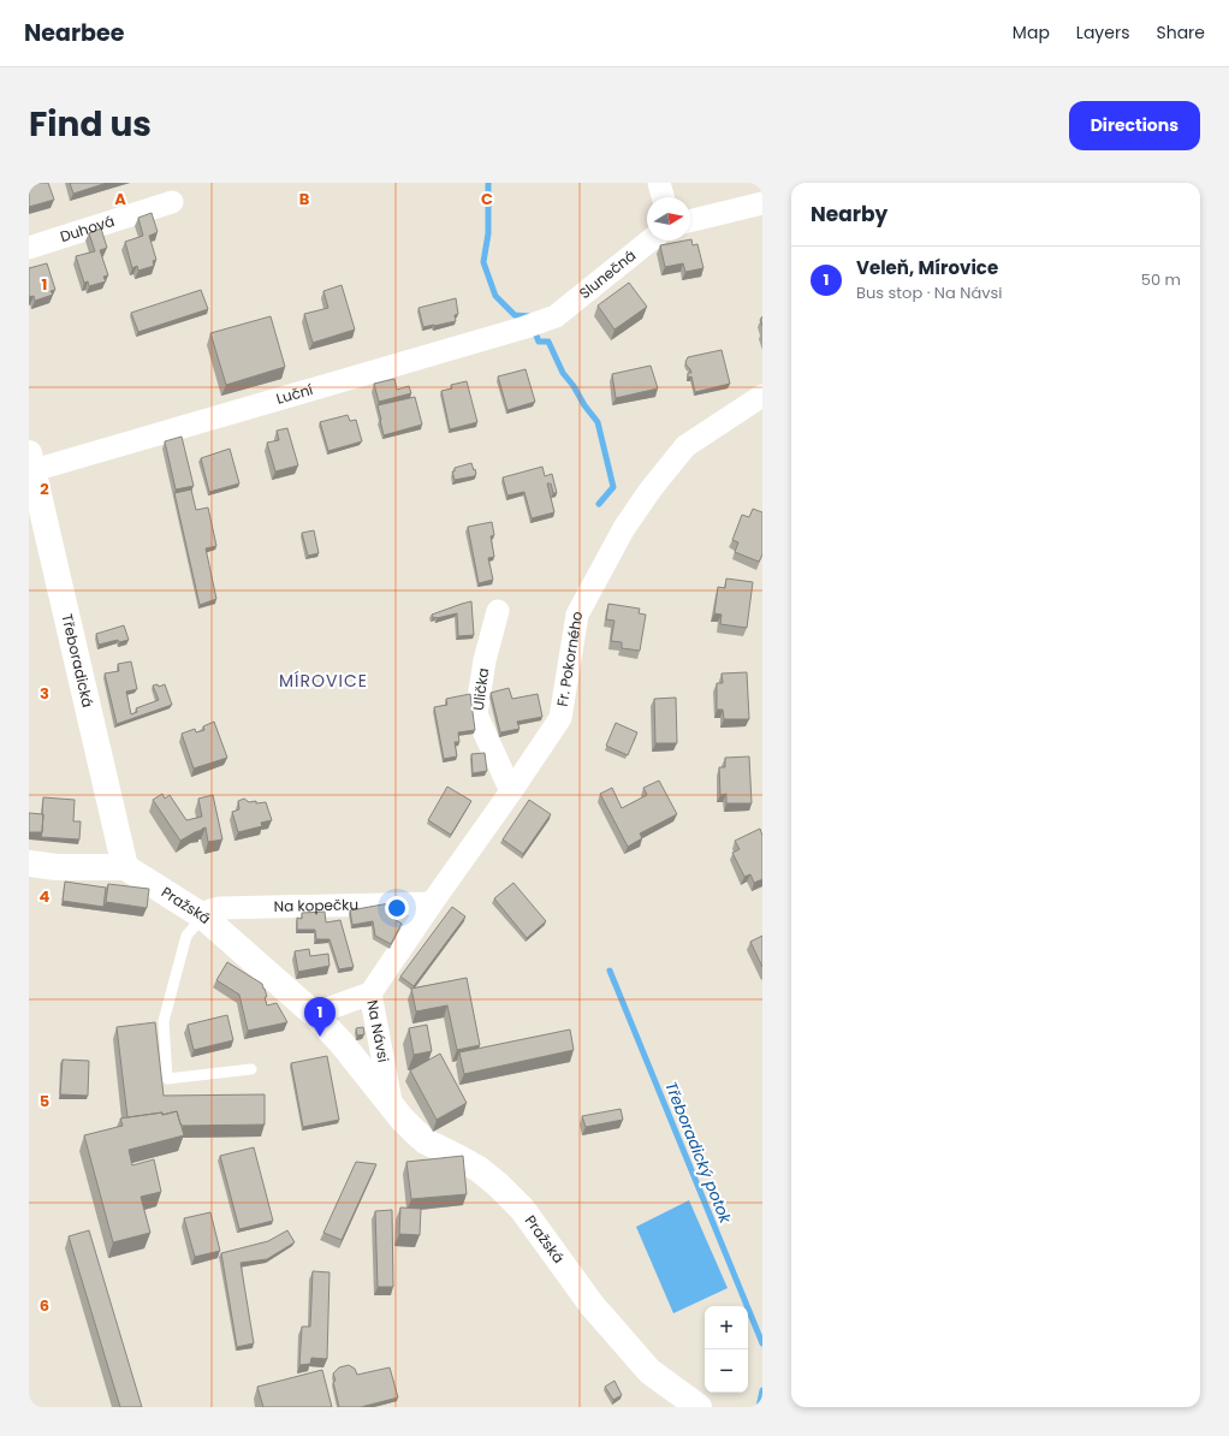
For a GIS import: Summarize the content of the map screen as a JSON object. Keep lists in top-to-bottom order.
{
  "streets": {
    "street": [
      "Duhová",
      "Slunečná",
      "Luční",
      "Fr. Pokorného",
      "Třeboradická",
      "Ulička",
      "Na kopečku",
      "Pražská",
      "Na Návsi"
    ]
  },
  "crossings": [
    ["Slunečná", "Luční"],
    ["Luční", "Třeboradická"],
    ["Fr. Pokorného", "Ulička"],
    ["Fr. Pokorného", "Na kopečku"],
    ["Fr. Pokorného", "Na Návsi"],
    ["Třeboradická", "Pražská"],
    ["Na kopečku", "Pražská"],
    ["Pražská", "Na Návsi"]
  ],
  "districts": ["MÍROVICE"],
  "water": ["Třeboradický potok"],
  "north": "right",
  "page": {
    "header": "Nearbee",
    "nav": ["Map", "Layers", "Share"],
    "title": "Find us",
    "buttons": "Directions",
    "heading": "Nearby",
    "list": [
      {
        "mark": "1",
        "name": "Veleň, Mírovice",
        "note": "Bus stop · Na Návsi",
        "value": "50 m"
      }
    ],
    "pins": "1",
    "map_buttons": ["+", "−"]
  },
  "grid": {
    "columns": ["A", "B", "C"],
    "rows": [
      "1",
      "2",
      "3",
      "4",
      "5",
      "6"
    ]
  }
}
